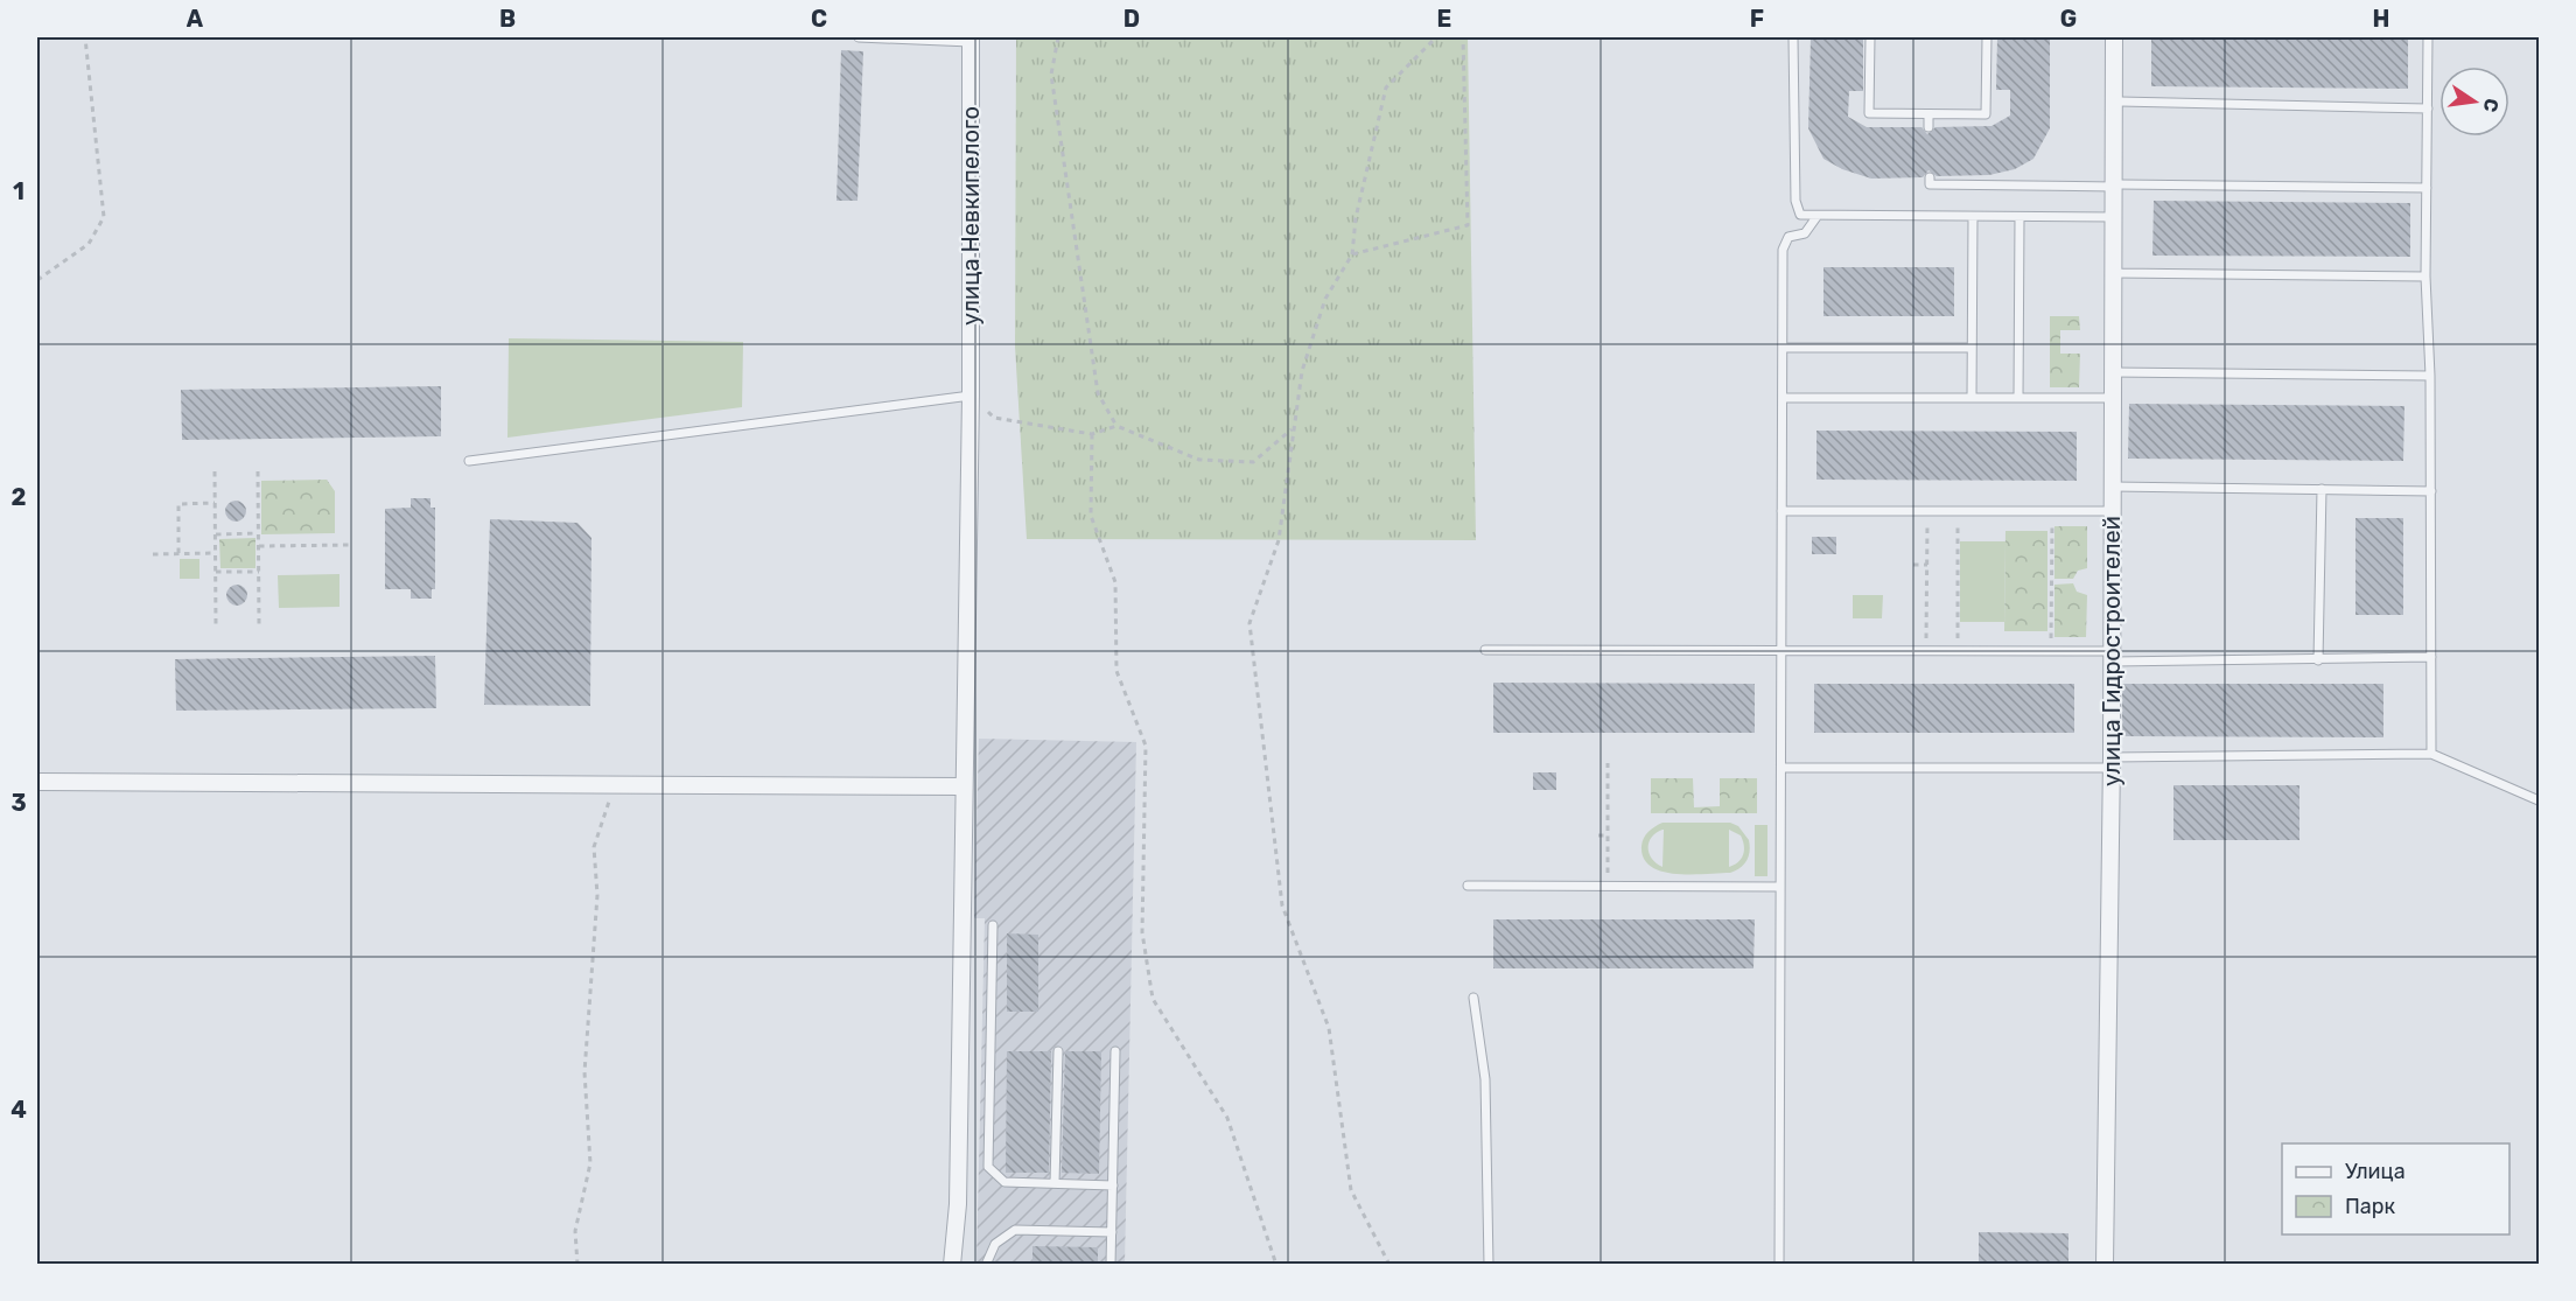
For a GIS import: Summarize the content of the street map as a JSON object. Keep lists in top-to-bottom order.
{
  "streets": {
    "street": ["улица Невкипелого", "улица Гидростроителей"]
  },
  "legend": ["Улица", "Парк"],
  "north": "right",
  "grid": {
    "columns": [
      "A",
      "B",
      "C",
      "D",
      "E",
      "F",
      "G",
      "H"
    ],
    "rows": [
      "1",
      "2",
      "3",
      "4"
    ]
  }
}
